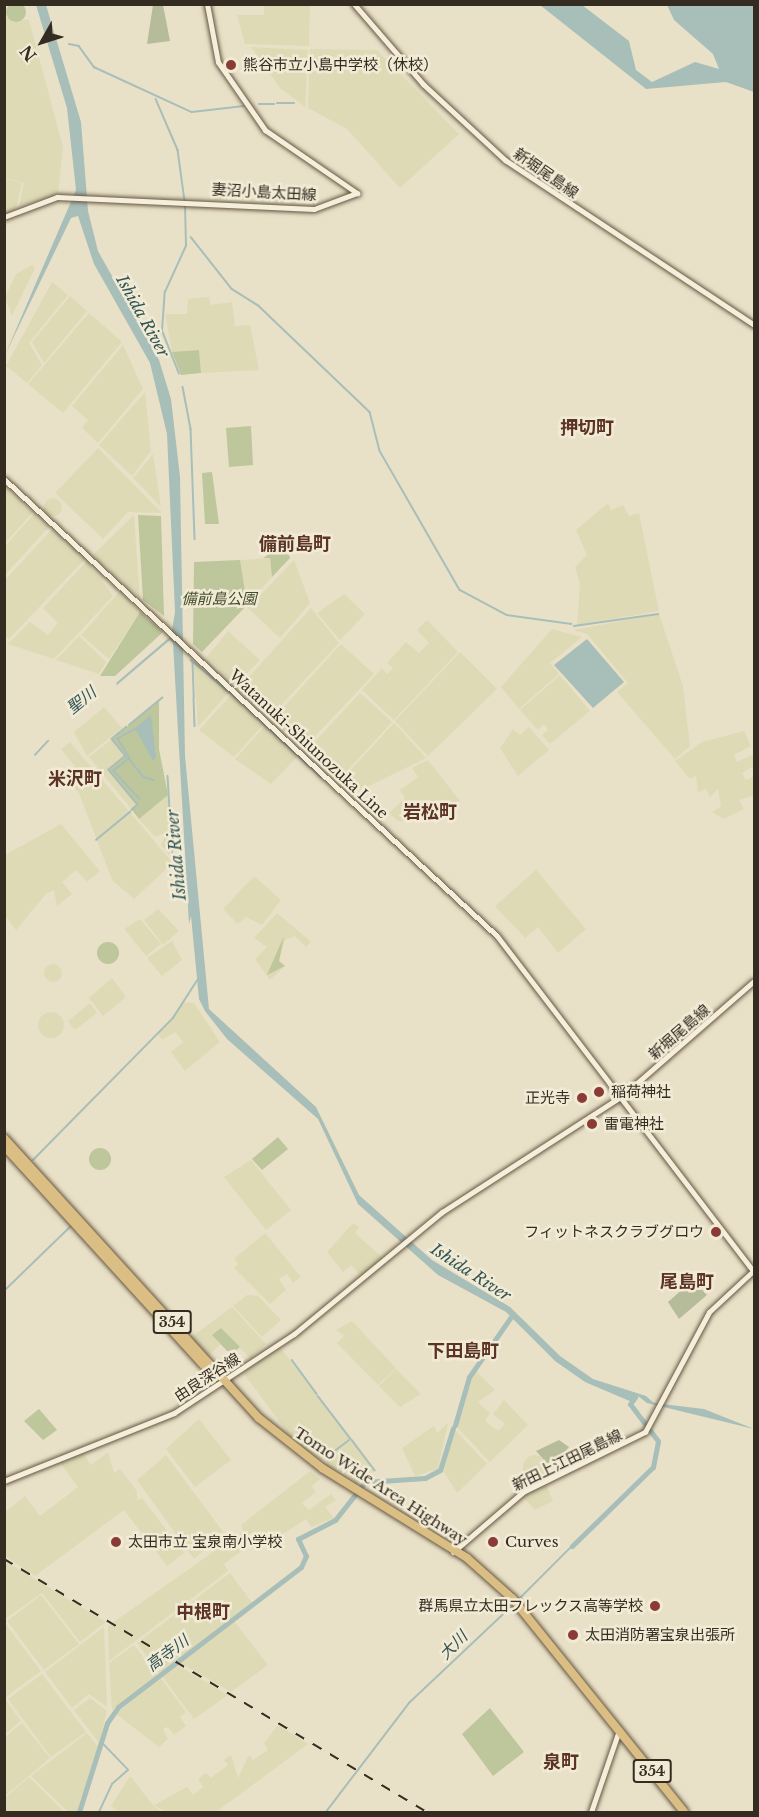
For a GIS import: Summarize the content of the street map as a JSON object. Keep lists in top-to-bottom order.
{
  "streets": {
    "highway": ["354", "Tomo Wide Area Highway"],
    "main road": [
      "新堀尾島線",
      "妻沼小島太田線",
      "Watanuki-Shiunozuka Line",
      "由良深谷線",
      "新田上江田尾島線"
    ]
  },
  "crossings": [
    ["新堀尾島線", "Watanuki-Shiunozuka Line"],
    ["新堀尾島線", "由良深谷線"],
    ["Watanuki-Shiunozuka Line", "由良深谷線"],
    ["Watanuki-Shiunozuka Line", "新田上江田尾島線"],
    ["由良深谷線", "Tomo Wide Area Highway"],
    ["新田上江田尾島線", "Tomo Wide Area Highway"]
  ],
  "districts": [
    "押切町",
    "備前島町",
    "米沢町",
    "岩松町",
    "尾島町",
    "下田島町",
    "中根町",
    "泉町"
  ],
  "water": [
    "Ishida River",
    "聖川",
    "大川",
    "高寺川"
  ],
  "parks": ["備前島公園"],
  "places": [
    "熊谷市立小島中学校（休校）",
    "稲荷神社",
    "正光寺",
    "雷電神社",
    "フィットネスクラブグロウ",
    "太田市立 宝泉南小学校",
    "Curves",
    "群馬県立太田フレックス高等学校",
    "太田消防署宝泉出張所"
  ],
  "north": "bottom left"
}
